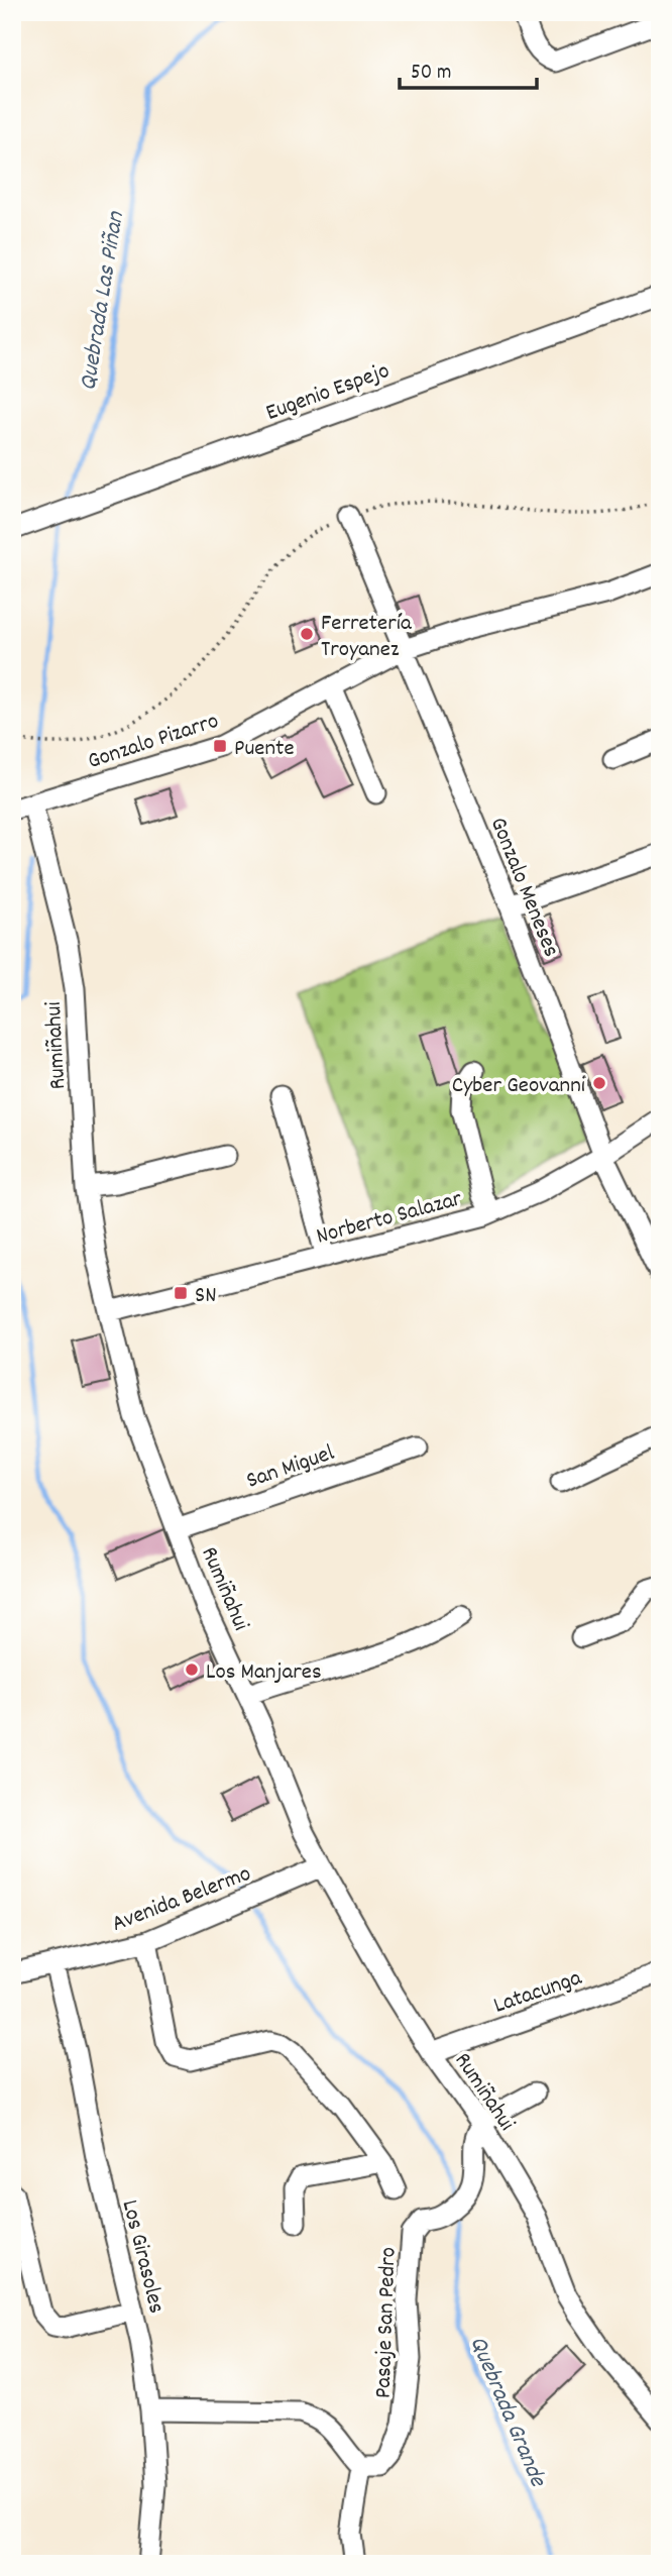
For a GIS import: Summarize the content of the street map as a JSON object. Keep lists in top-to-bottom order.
{
  "streets": {
    "street": [
      "Eugenio Espejo",
      "Gonzalo Pizarro",
      "Gonzalo Meneses",
      "Rumiñahui",
      "Norberto Salazar",
      "San Miguel",
      "Avenida Belermo",
      "Latacunga",
      "Los Girasoles",
      "Pasaje San Pedro"
    ]
  },
  "crossings": [
    ["Gonzalo Pizarro", "Gonzalo Meneses"],
    ["Gonzalo Pizarro", "Rumiñahui"],
    ["Gonzalo Meneses", "Norberto Salazar"],
    ["Rumiñahui", "Norberto Salazar"],
    ["Rumiñahui", "San Miguel"],
    ["Rumiñahui", "Avenida Belermo"],
    ["Rumiñahui", "Latacunga"],
    ["Rumiñahui", "Pasaje San Pedro"],
    ["Avenida Belermo", "Los Girasoles"]
  ],
  "water": ["Quebrada Las Piñan", "Quebrada Grande"],
  "places": {
    "other": ["Ferretería Troyanez", "Cyber Geovanni", "Los Manjares"],
    "transit": ["Puente", "SN"]
  },
  "scale_bar": "50 m"
}
